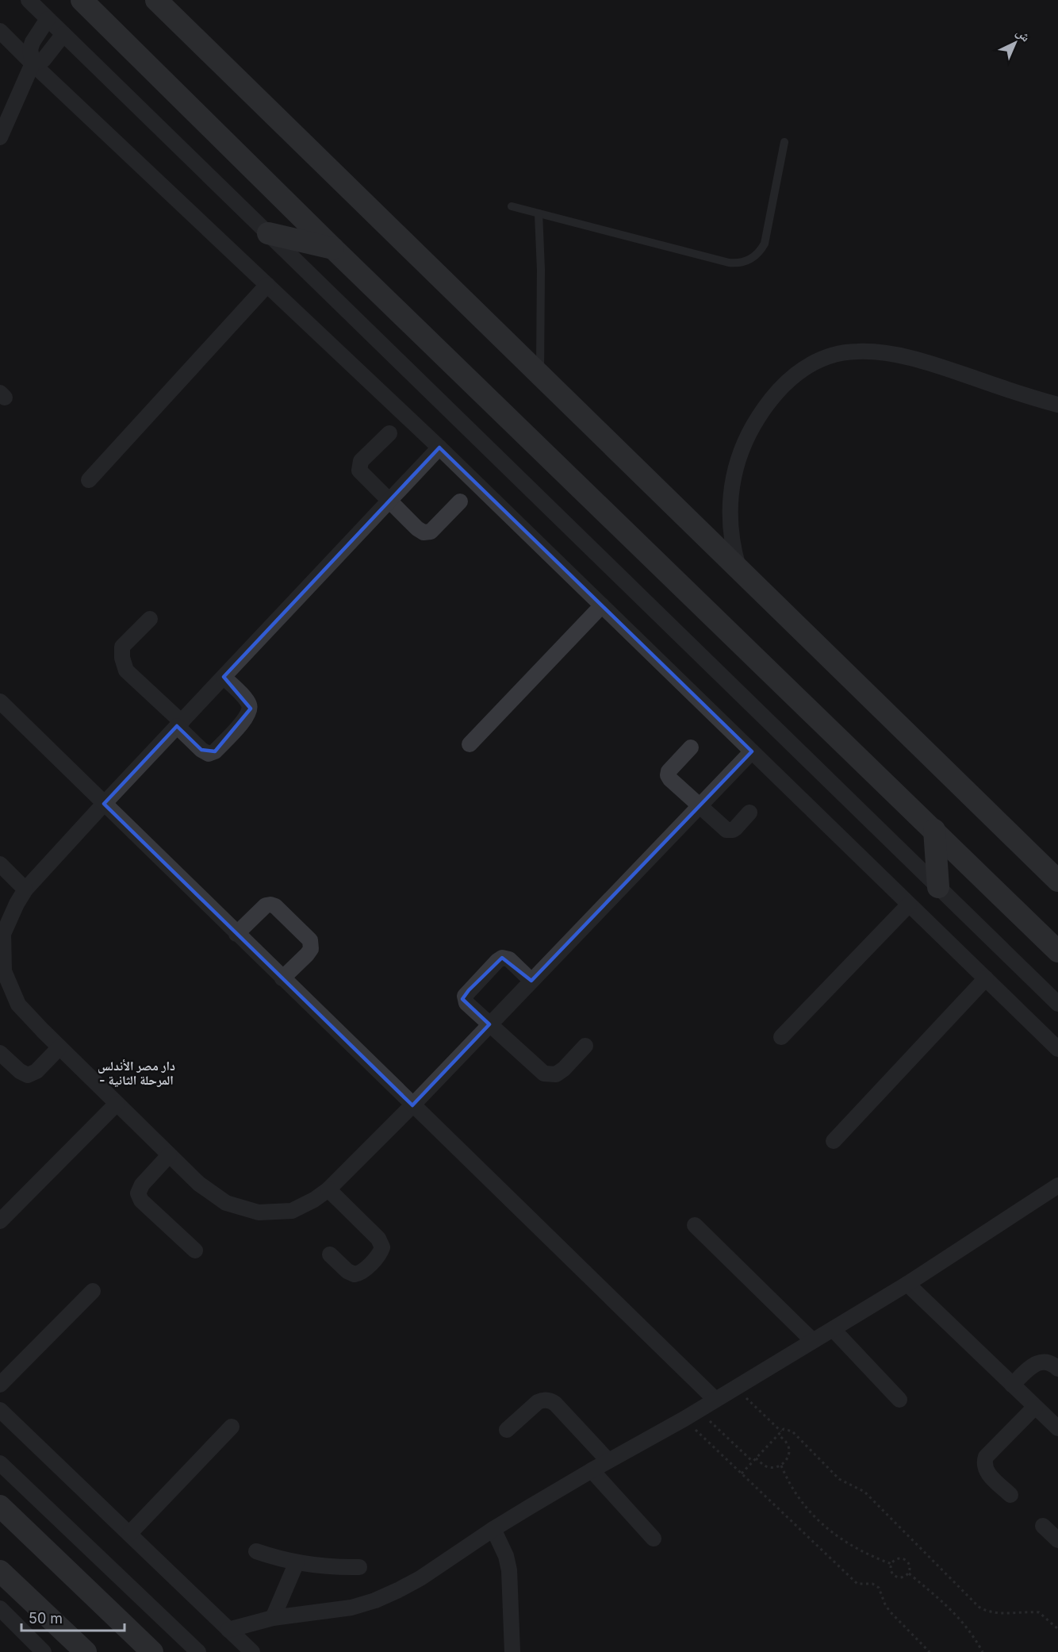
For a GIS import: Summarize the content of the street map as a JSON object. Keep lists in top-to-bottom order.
{
  "districts": ["دار مصر الأندلس - المرحلة الثانية"],
  "scale_bar": "50 m",
  "north": "top right"
}
